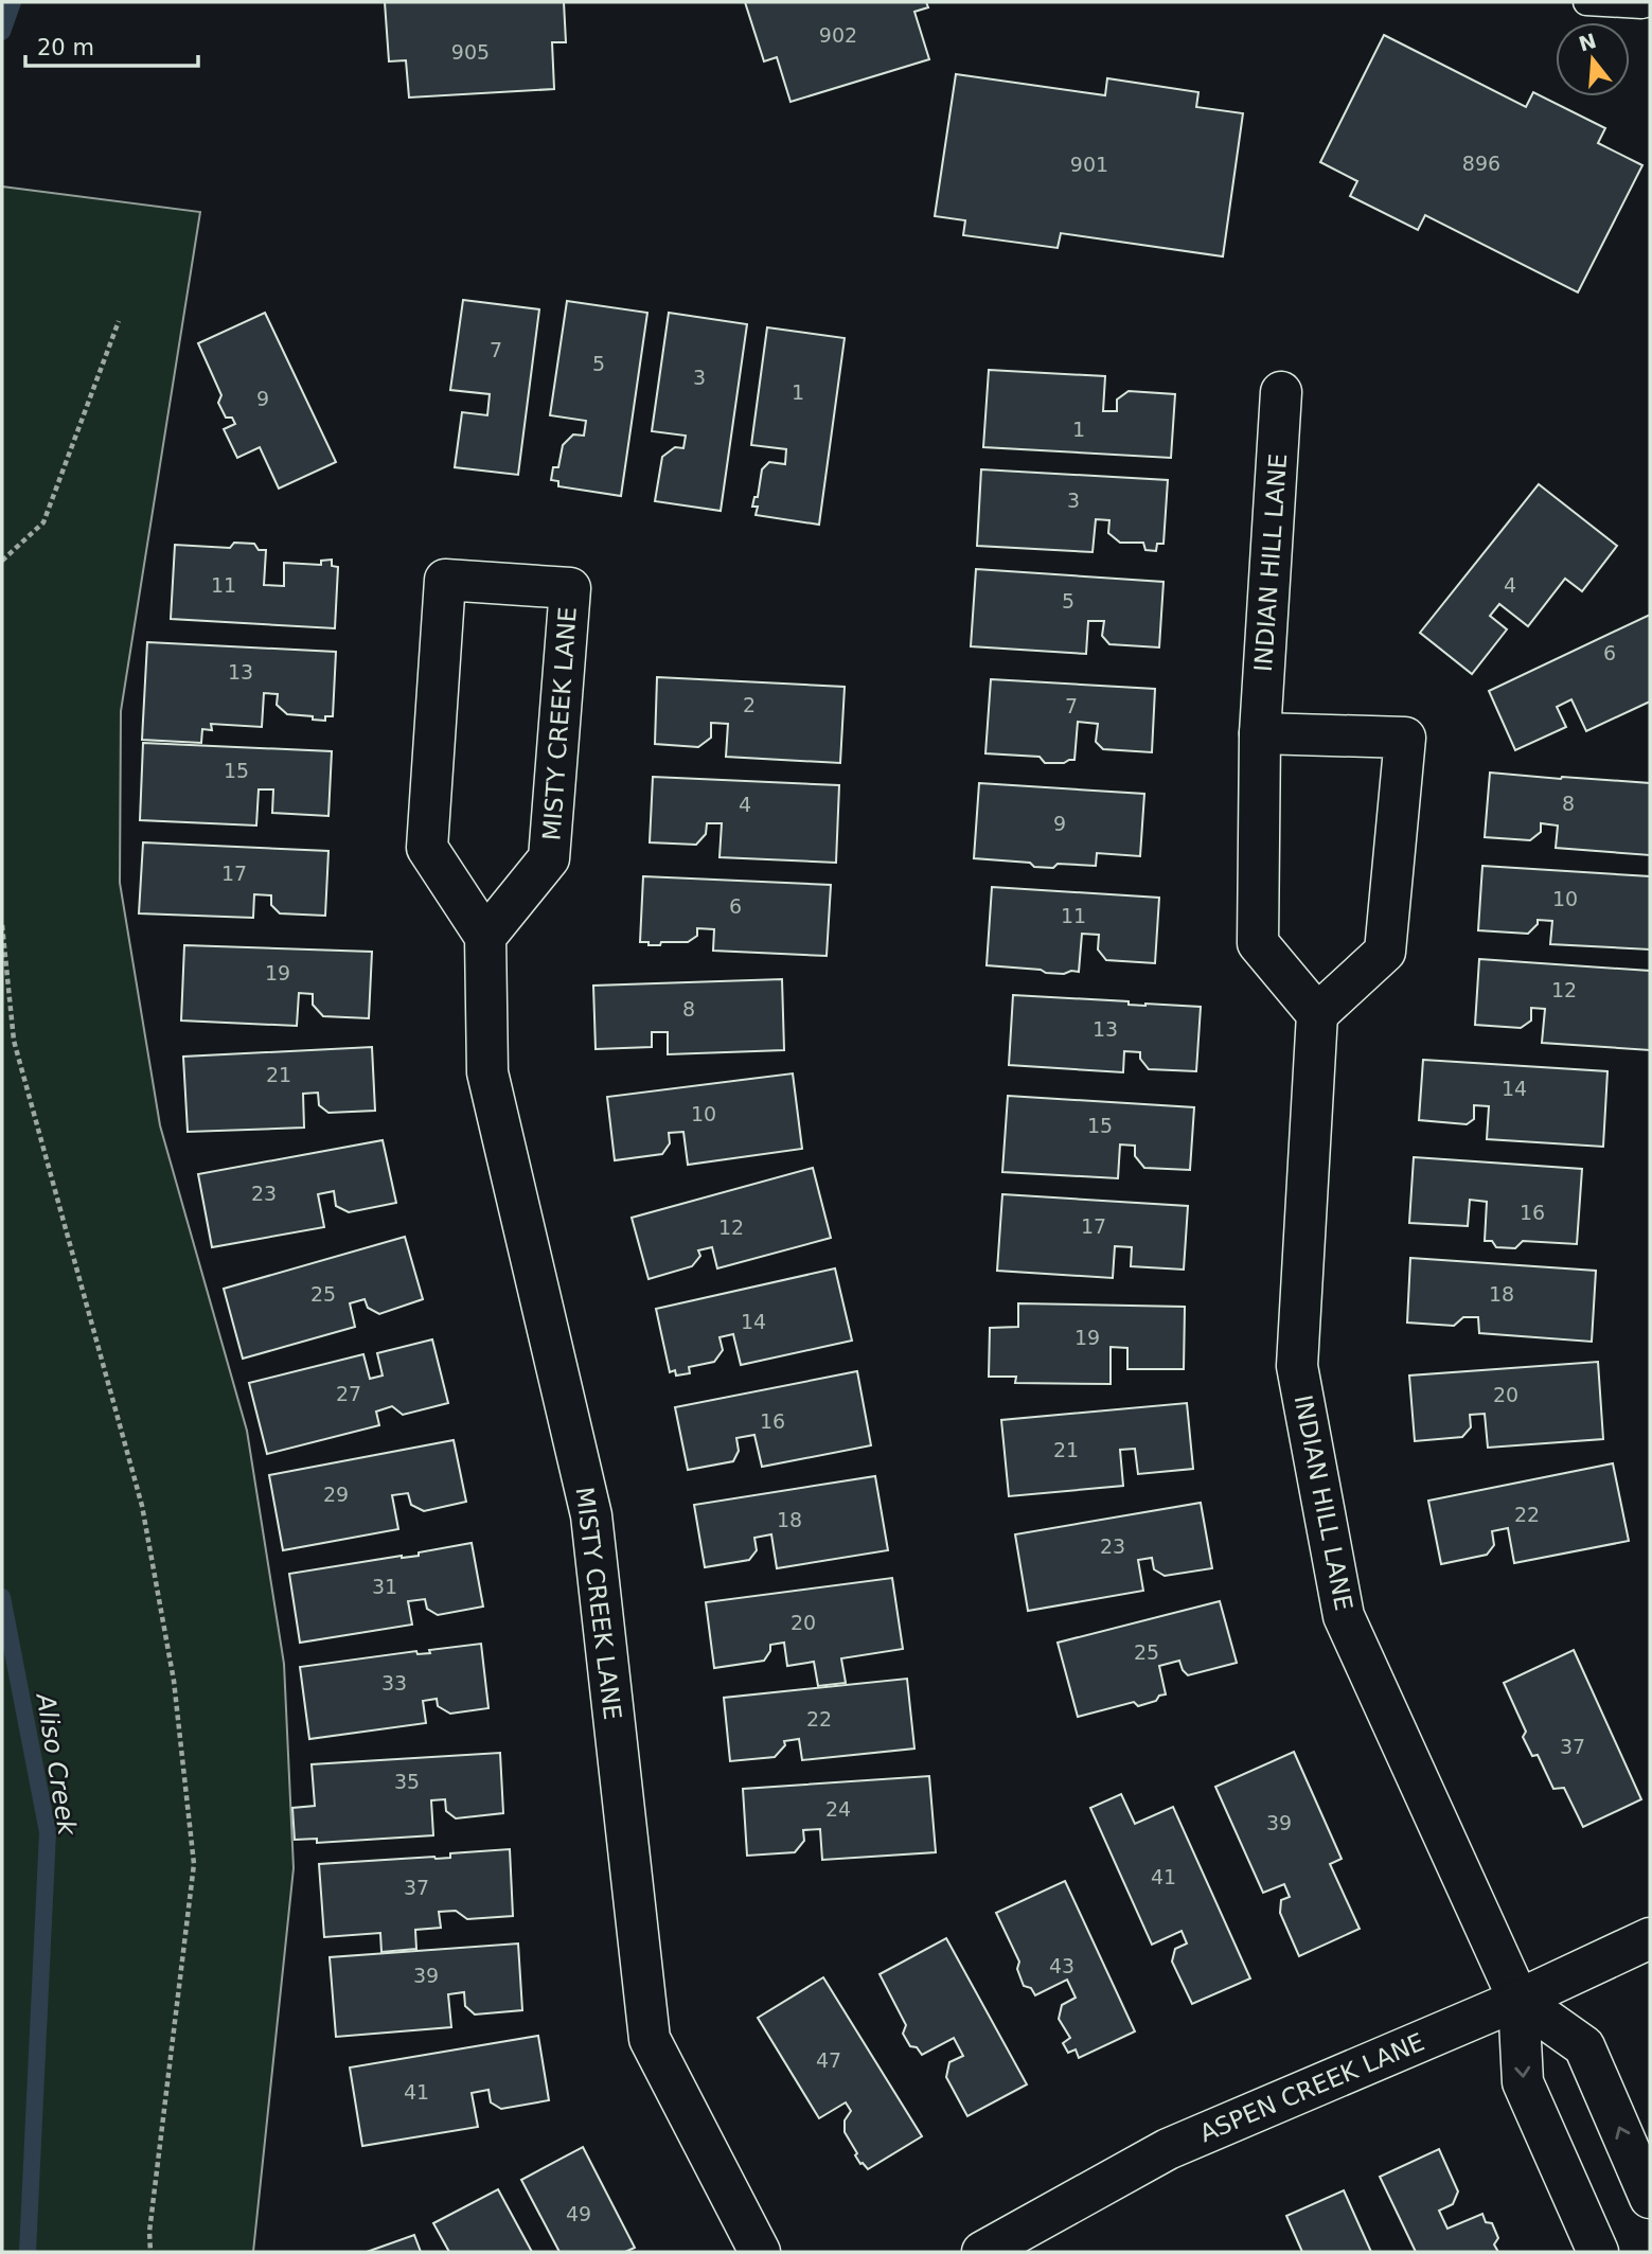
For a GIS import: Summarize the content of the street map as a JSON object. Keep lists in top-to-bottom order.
{
  "streets": {
    "street": ["INDIAN HILL LANE", "MISTY CREEK LANE", "ASPEN CREEK LANE"]
  },
  "crossings": [
    ["INDIAN HILL LANE", "ASPEN CREEK LANE"]
  ],
  "water": ["Aliso Creek"],
  "house_numbers": [
    "902",
    "905",
    "896",
    "901",
    "7",
    "5",
    "3",
    "1",
    "9",
    "1",
    "3",
    "11",
    "4",
    "5",
    "6",
    "13",
    "2",
    "7",
    "15",
    "8",
    "4",
    "9",
    "17",
    "10",
    "6",
    "11",
    "19",
    "12",
    "8",
    "13",
    "21",
    "14",
    "10",
    "15",
    "23",
    "16",
    "17",
    "12",
    "25",
    "18",
    "14",
    "19",
    "27",
    "20",
    "16",
    "21",
    "29",
    "22",
    "18",
    "23",
    "31",
    "20",
    "25",
    "33",
    "22",
    "37",
    "35",
    "24",
    "39",
    "41",
    "37",
    "43",
    "39",
    "47",
    "41",
    "49"
  ],
  "scale_bar": "20 m",
  "north": "top"
}
